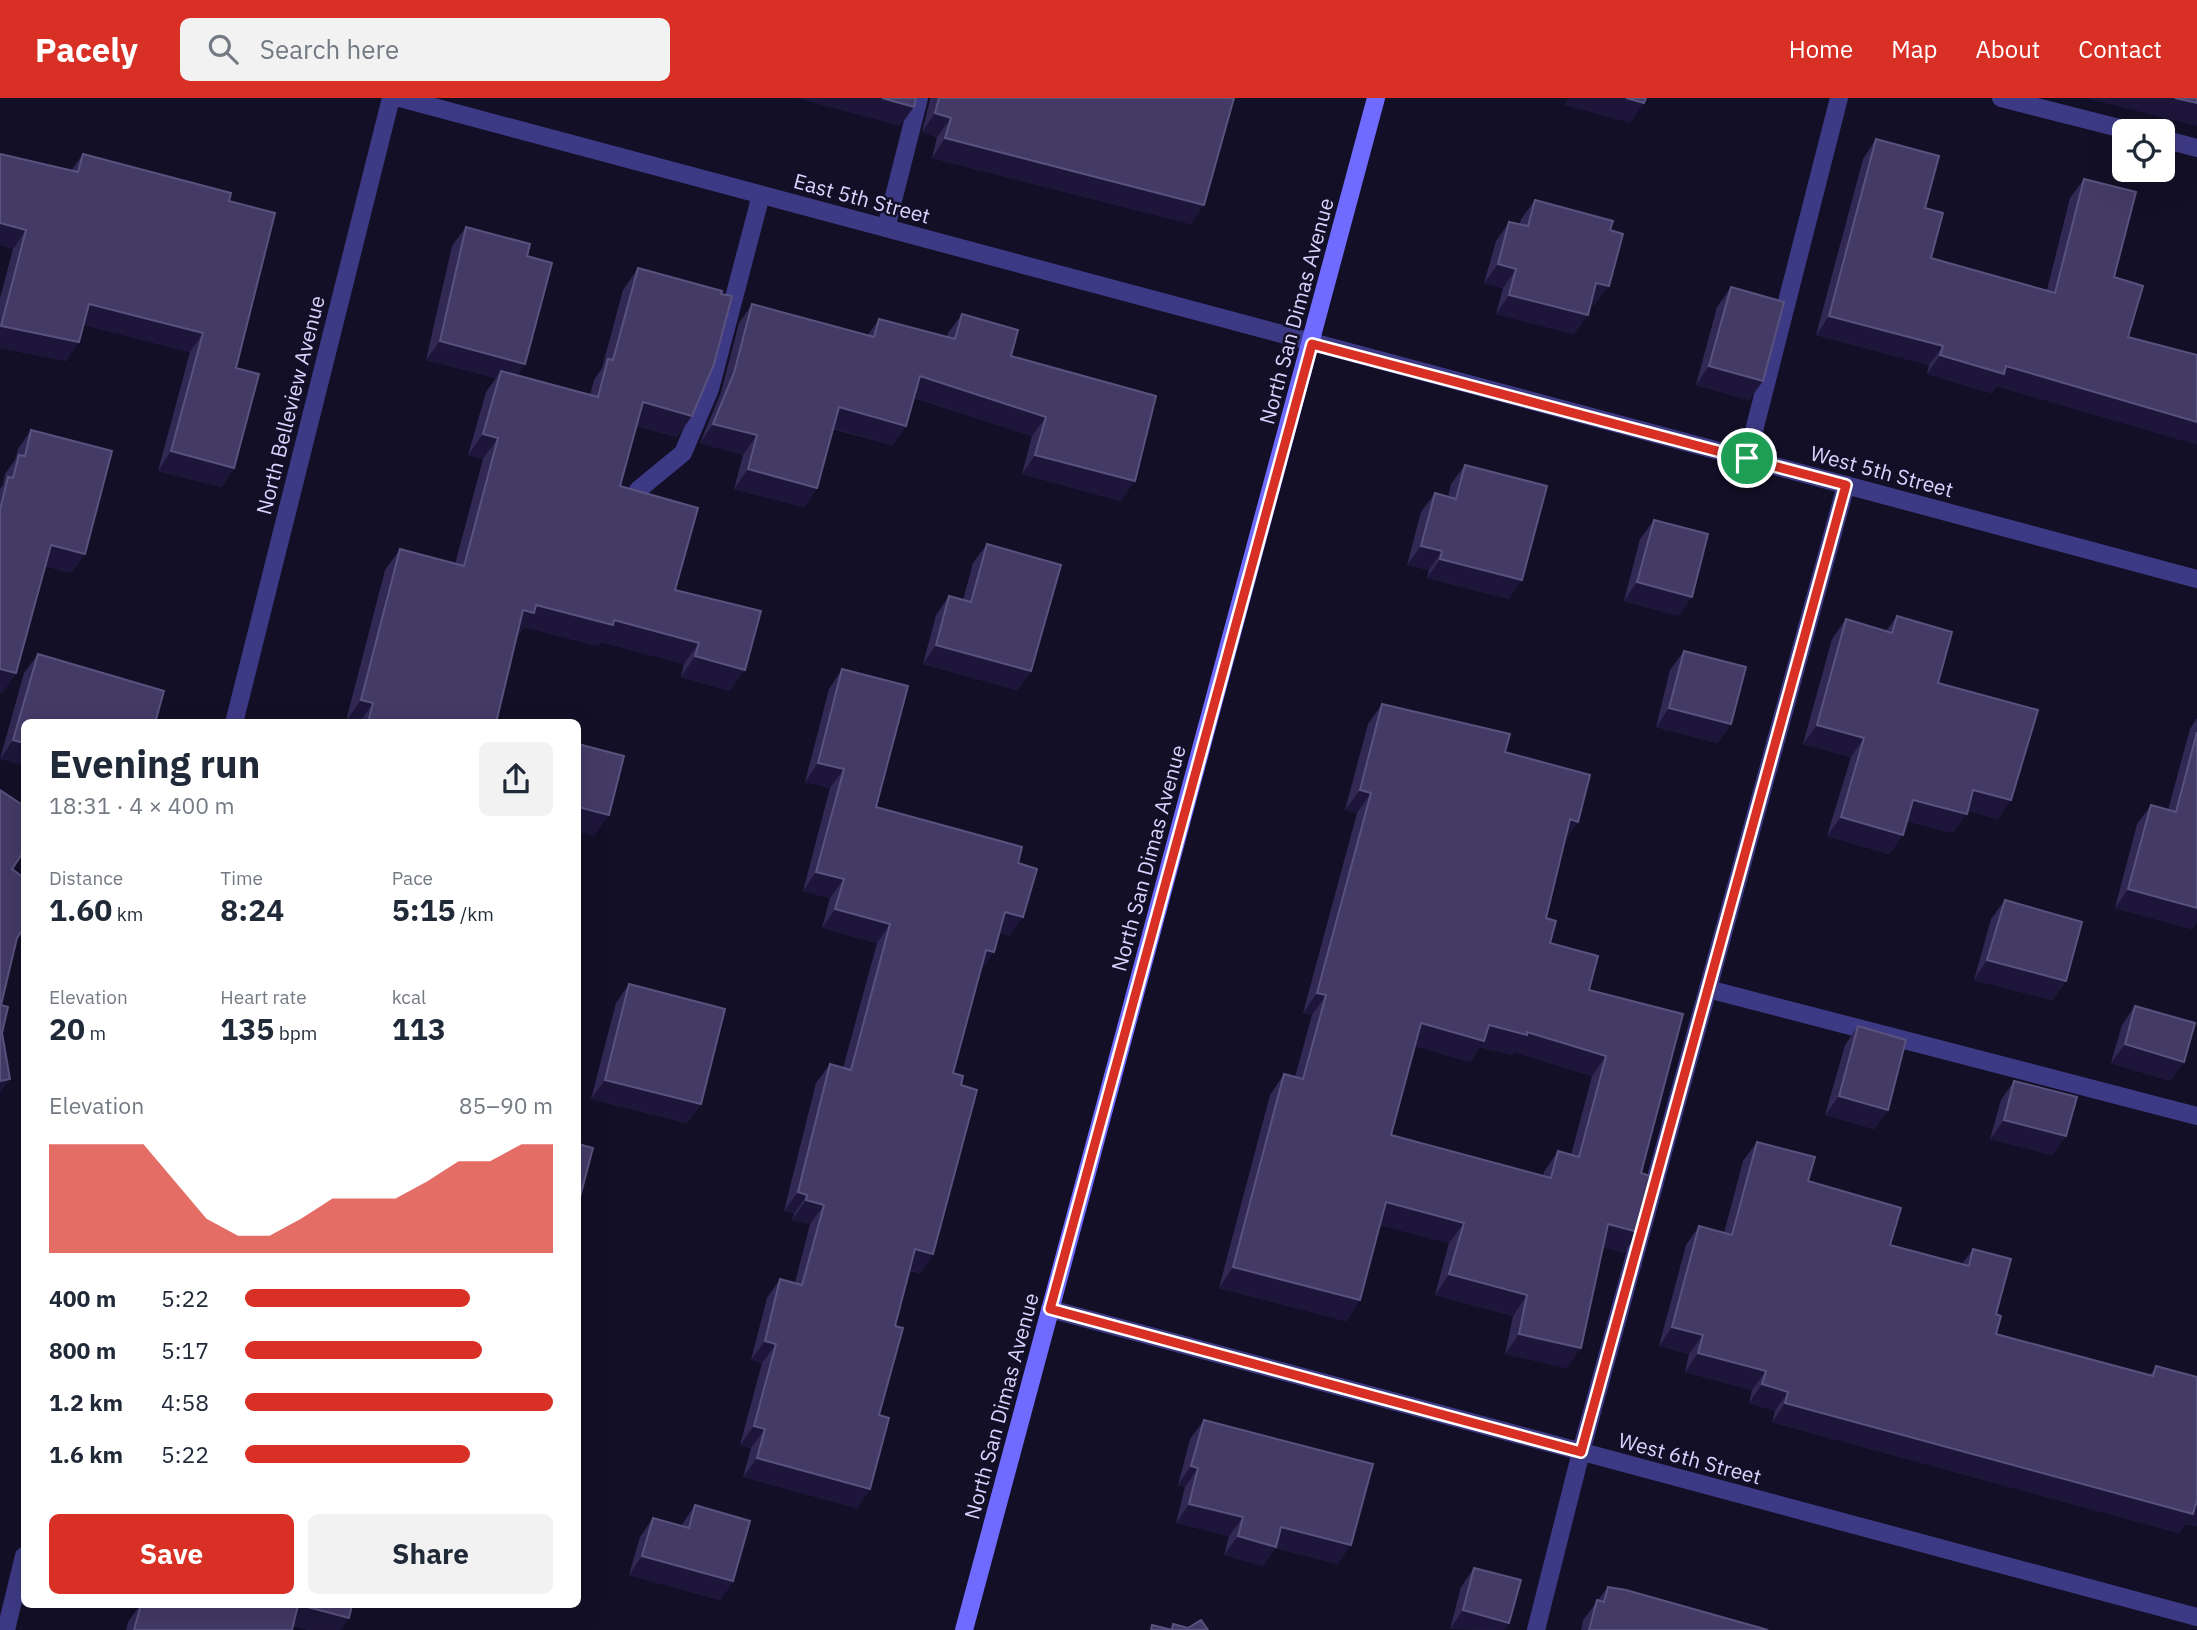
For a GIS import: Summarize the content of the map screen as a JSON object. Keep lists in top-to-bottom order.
{
  "streets": {
    "main road": ["North San Dimas Avenue"],
    "street": [
      "East 5th Street",
      "North Belleview Avenue",
      "West 5th Street",
      "West 6th Street"
    ]
  },
  "crossings": [
    ["East 5th Street", "North San Dimas Avenue"],
    ["East 5th Street", "West 5th Street"],
    ["North San Dimas Avenue", "West 5th Street"],
    ["North San Dimas Avenue", "West 6th Street"]
  ],
  "page": {
    "header": "Pacely",
    "search": "Search here",
    "nav": [
      "Home",
      "Map",
      "About",
      "Contact"
    ],
    "heading": ["Evening run", "18:31 · 4 × 400 m"],
    "stats": [
      ["Distance", "1.60 km"],
      ["Time", "8:24"],
      ["Pace", "5:15 /km"],
      ["Elevation", "20 m"],
      ["Heart rate", "135 bpm"],
      ["kcal", "113"]
    ],
    "chart": ["Elevation", "85–90 m"],
    "list": [
      {
        "name": "400 m",
        "note": "5:22"
      },
      {
        "name": "800 m",
        "note": "5:17"
      },
      {
        "name": "1.2 km",
        "note": "4:58"
      },
      {
        "name": "1.6 km",
        "note": "5:22"
      }
    ],
    "buttons": ["Save", "Share"]
  }
}
